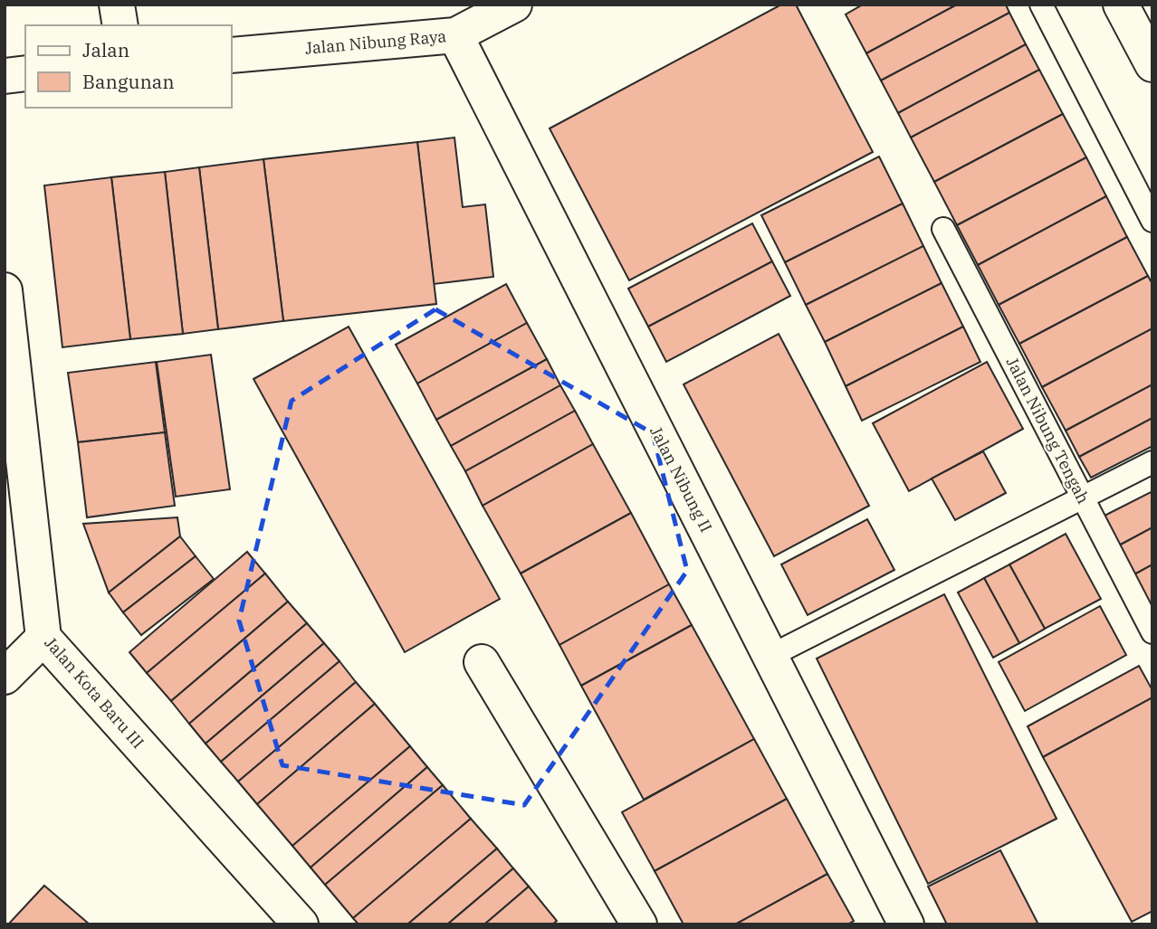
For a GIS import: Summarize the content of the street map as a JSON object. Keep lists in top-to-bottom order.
{
  "streets": {
    "street": ["Jalan Nibung Raya", "Jalan Nibung II", "Jalan Kota Baru III"],
    "lane": ["Jalan Nibung Tengah"]
  },
  "crossings": [
    ["Jalan Nibung Raya", "Jalan Nibung II"]
  ],
  "legend": ["Jalan", "Bangunan"]
}
